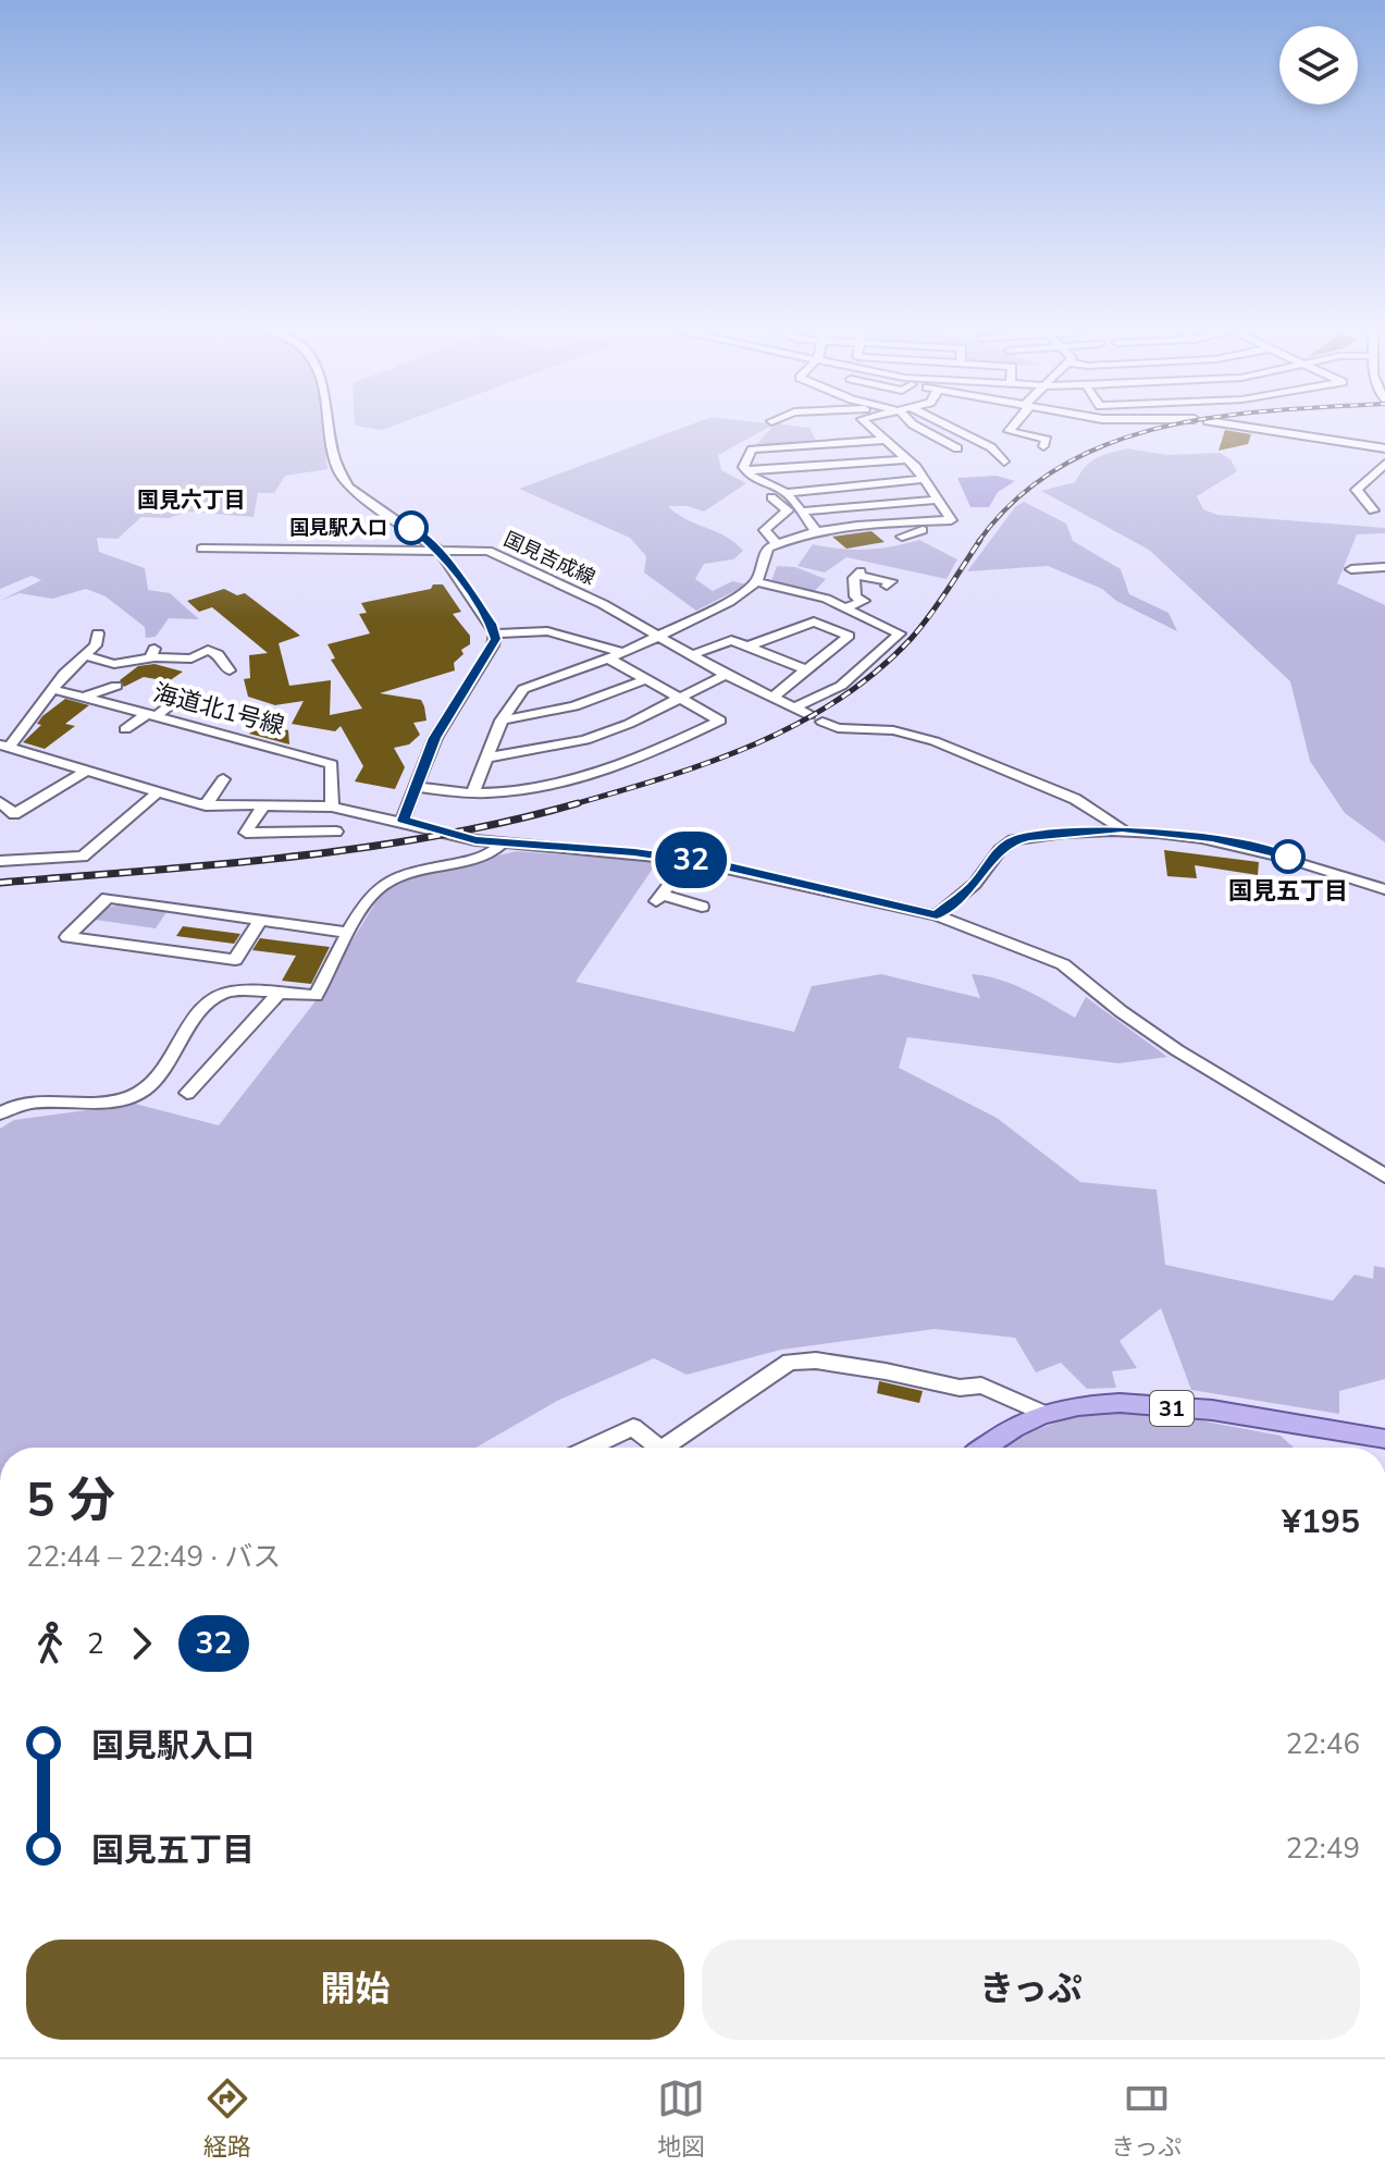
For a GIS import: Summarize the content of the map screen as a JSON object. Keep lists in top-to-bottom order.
{
  "streets": {
    "main road": ["31"],
    "street": ["国見吉成線", "海道北1号線"]
  },
  "districts": ["国見六丁目"],
  "places": ["国見駅入口", "国見五丁目"],
  "lines": ["bus line 32"],
  "page": {
    "on_map": "32",
    "heading": ["5 分", "22:44 – 22:49 · バス", "¥195"],
    "legs": ["2", "32"],
    "list": [
      {
        "name": "国見駅入口",
        "value": "22:46"
      },
      {
        "name": "国見五丁目",
        "value": "22:49"
      }
    ],
    "buttons": ["開始", "きっぷ"],
    "tabs": ["経路", "地図", "きっぷ"]
  }
}
